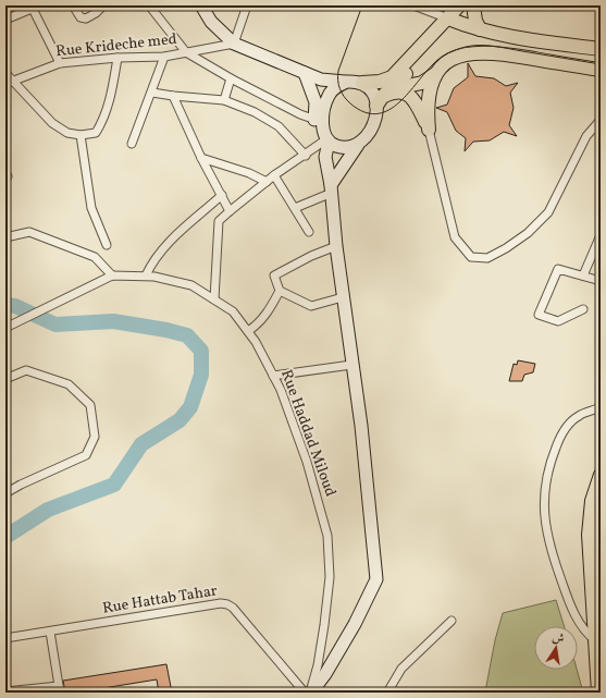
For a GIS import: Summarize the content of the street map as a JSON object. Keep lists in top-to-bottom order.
{
  "streets": {
    "street": ["Rue Krideche med", "Rue Haddad Miloud", "Rue Hattab Tahar"]
  },
  "north": "top"
}
